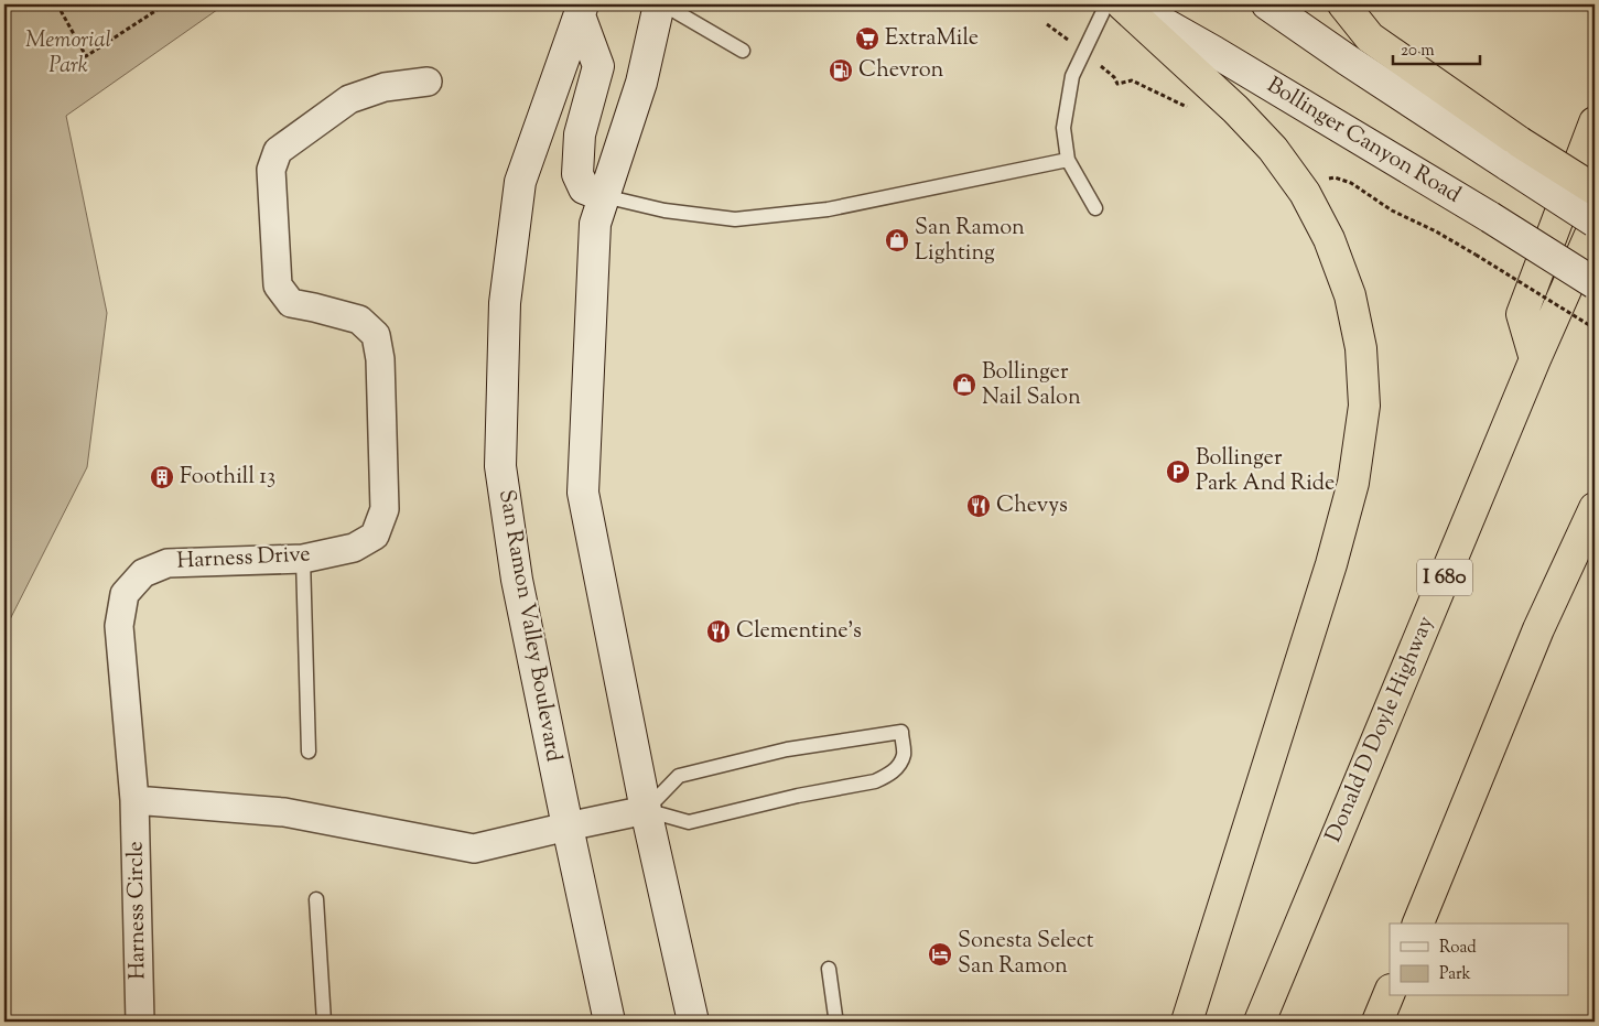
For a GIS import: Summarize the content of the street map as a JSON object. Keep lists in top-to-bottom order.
{
  "streets": {
    "highway": ["I 680", "Donald D Doyle Highway"],
    "main road": ["Bollinger Canyon Road", "San Ramon Valley Boulevard"],
    "street": ["Harness Drive", "Harness Circle"]
  },
  "crossings": [
    ["Harness Drive", "Harness Circle"]
  ],
  "parks": ["Memorial Park"],
  "places": {
    "supermarket": ["ExtraMile"],
    "fuel station": ["Chevron"],
    "shop": ["San Ramon Lighting", "Bollinger Nail Salon"],
    "parking": ["Bollinger Park And Ride"],
    "building": ["Foothill 13"],
    "restaurant": ["Chevys", "Clementine's"],
    "hotel": ["Sonesta Select San Ramon"]
  },
  "legend": ["Road", "Park"],
  "scale_bar": "20 m"
}
